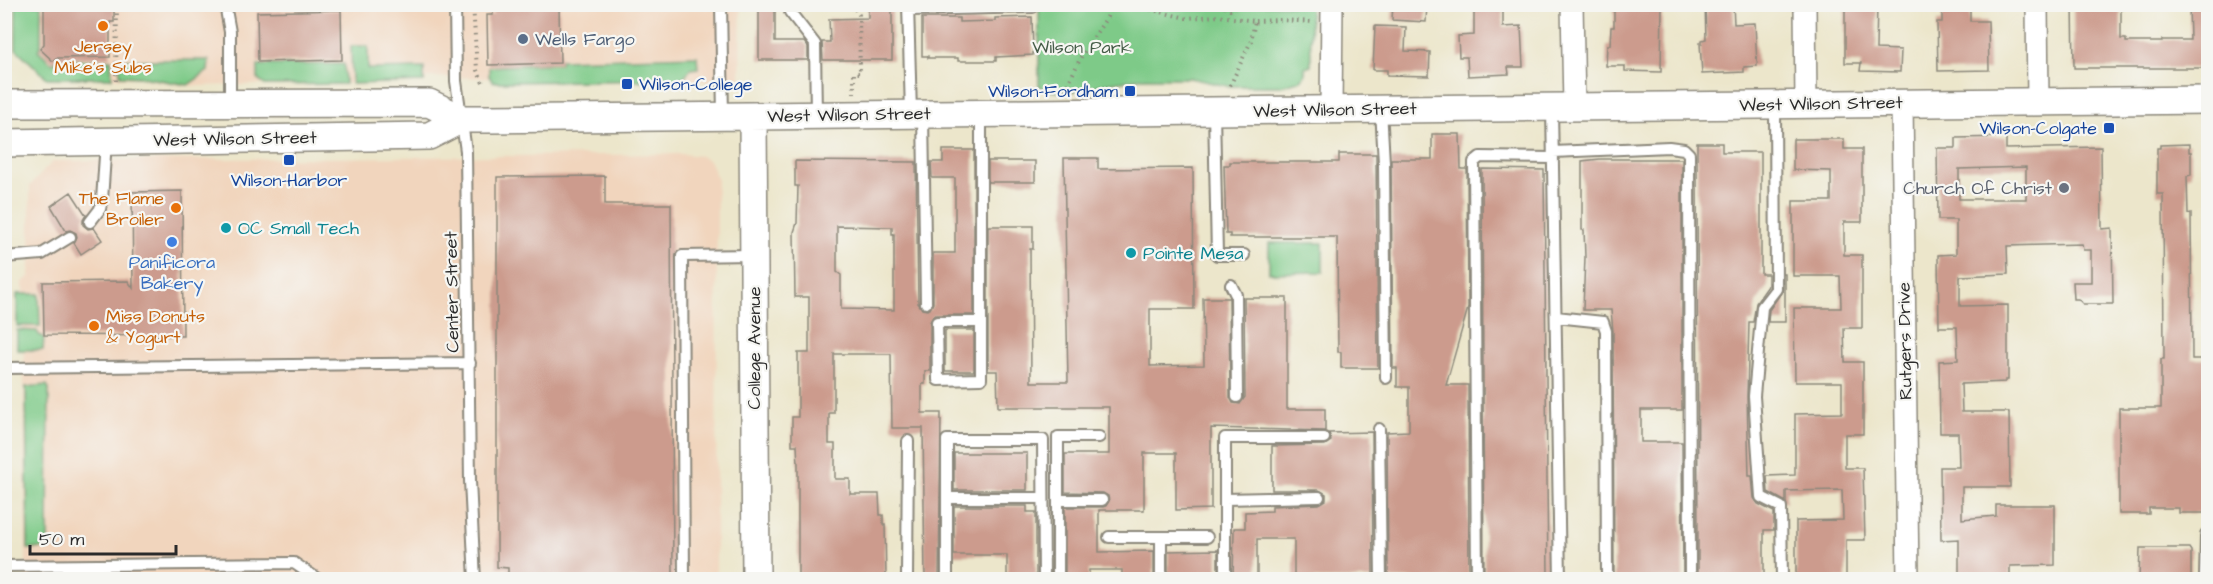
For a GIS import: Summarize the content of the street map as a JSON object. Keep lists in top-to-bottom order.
{
  "streets": {
    "street": ["West Wilson Street", "Rutgers Drive", "College Avenue"],
    "lane": ["Center Street"]
  },
  "crossings": [
    ["West Wilson Street", "Center Street"],
    ["West Wilson Street", "Rutgers Drive"],
    ["West Wilson Street", "College Avenue"]
  ],
  "parks": ["Wilson Park"],
  "places": {
    "other": [
      "Jersey Mike's Subs",
      "Wells Fargo",
      "Church Of Christ",
      "The Flame Broiler",
      "OC Small Tech",
      "Panificora Bakery",
      "Pointe Mesa",
      "Miss Donuts & Yogurt"
    ],
    "transit": [
      "Wilson-College",
      "Wilson-Fordham",
      "Wilson-Colgate",
      "Wilson-Harbor"
    ]
  },
  "scale_bar": "50 m"
}
